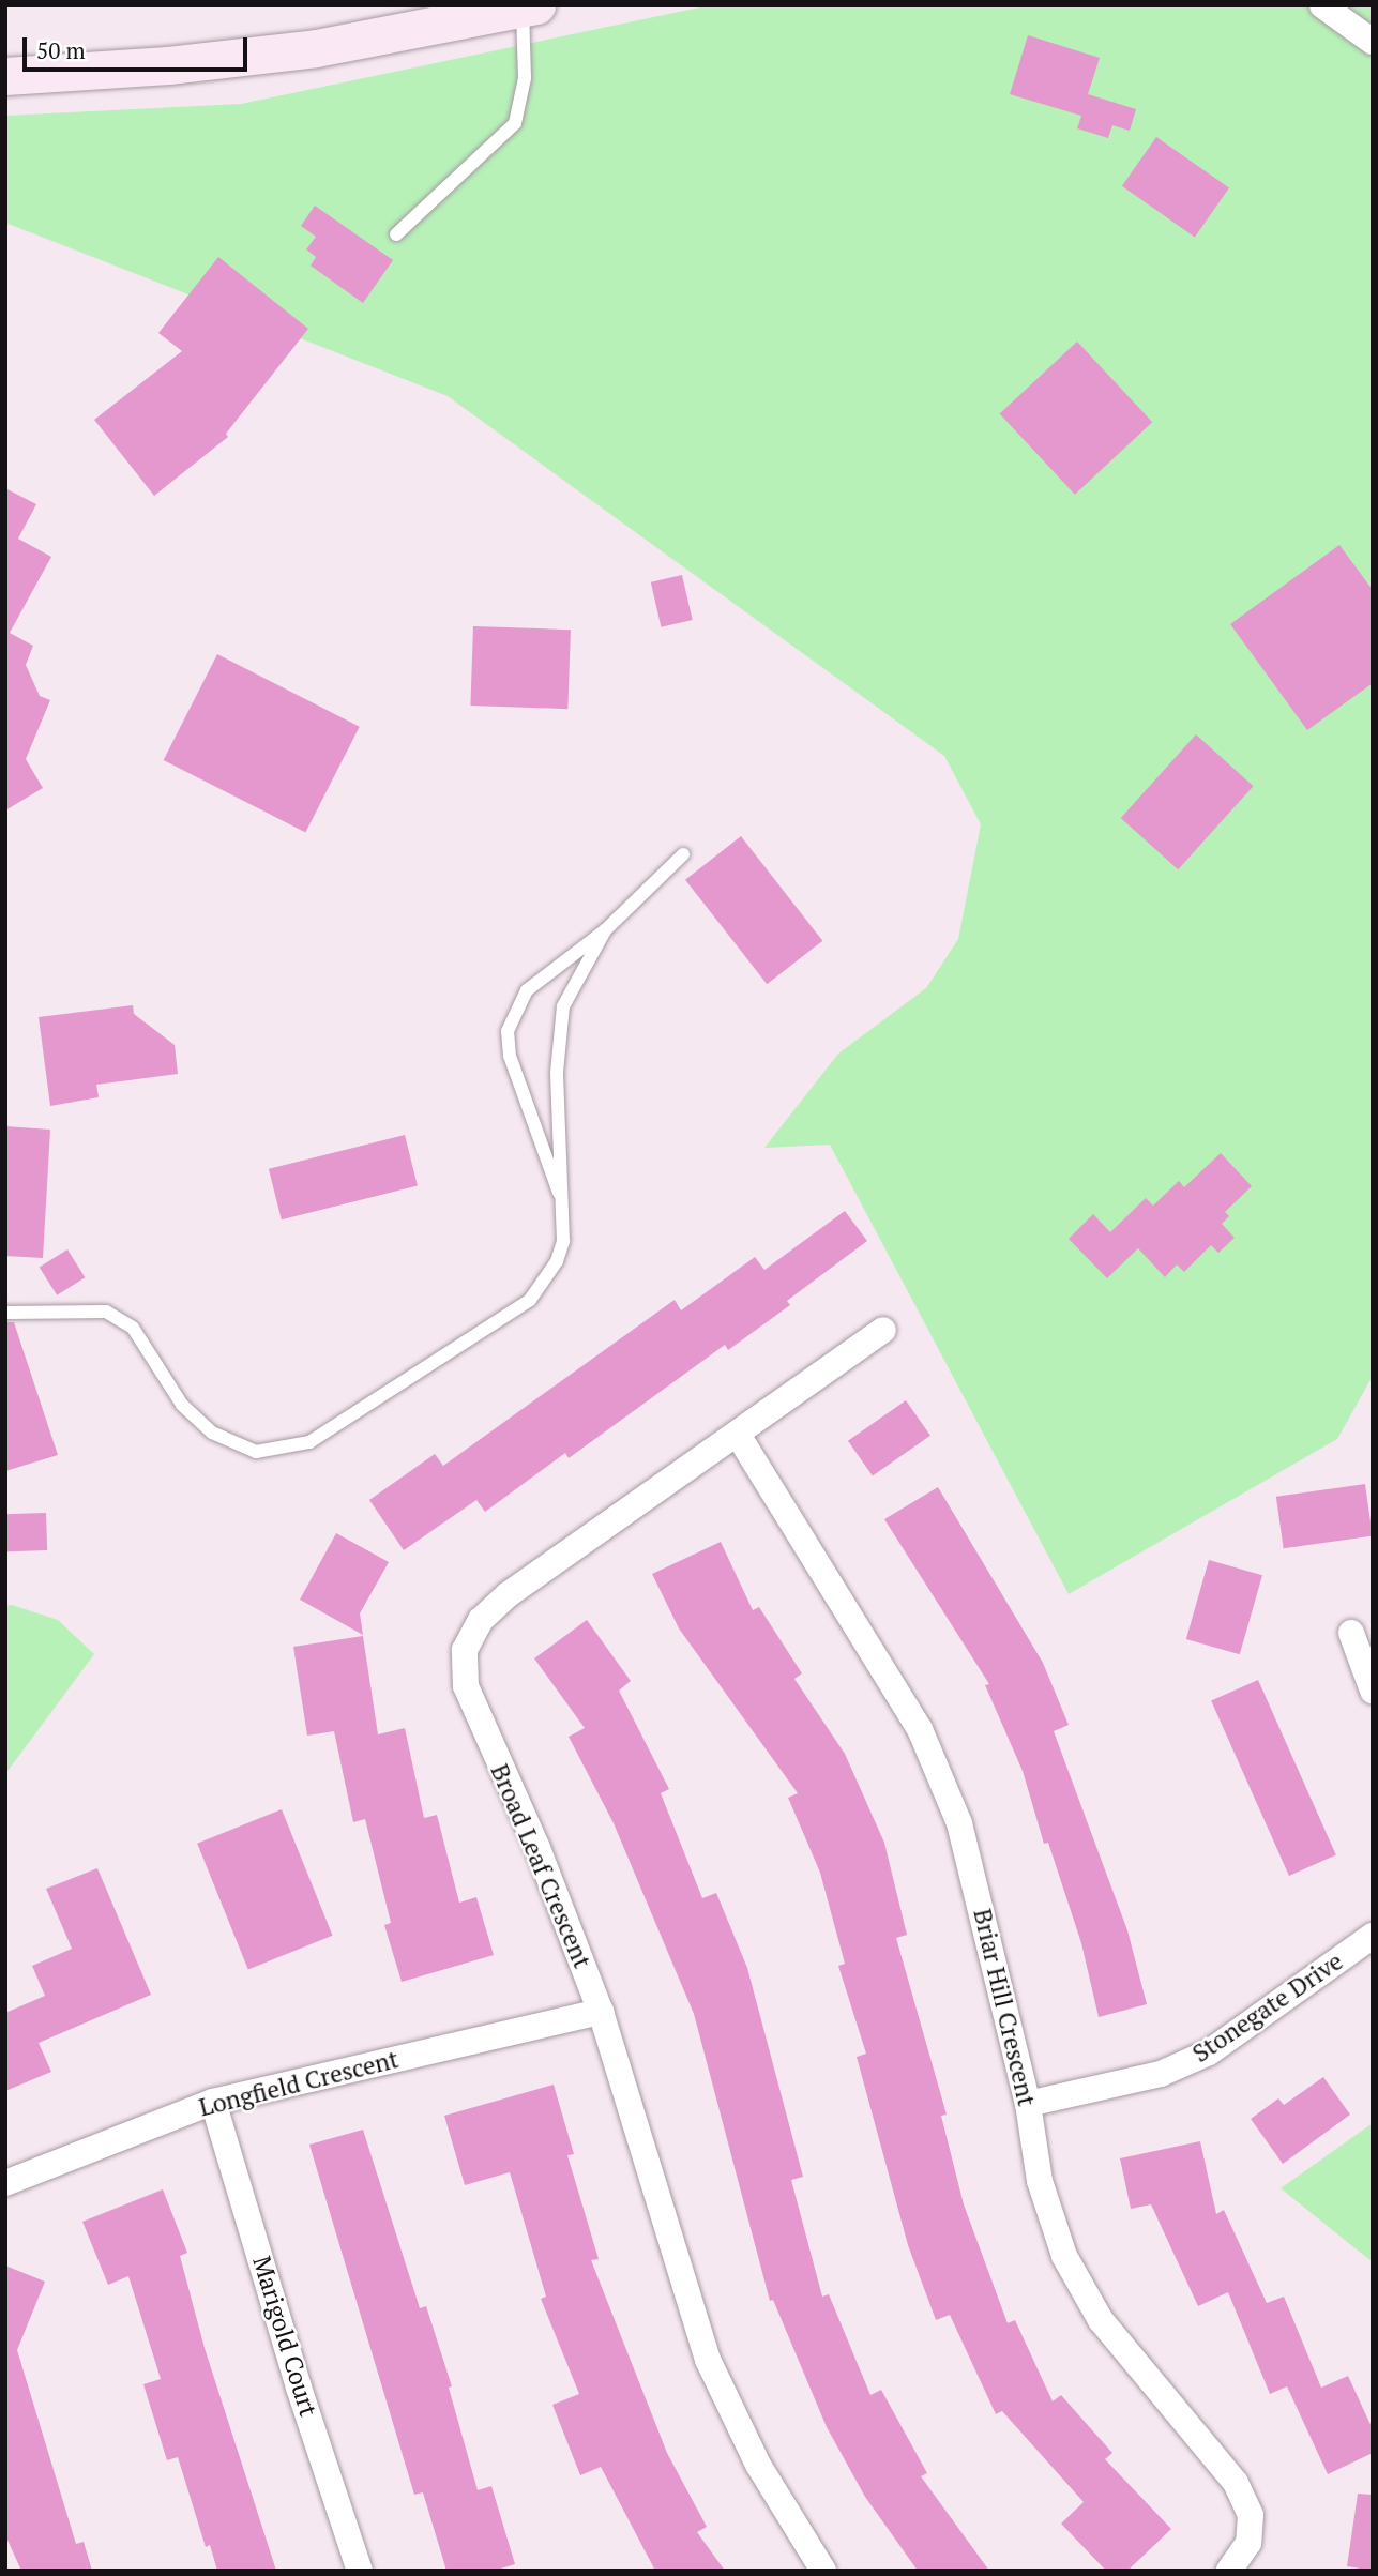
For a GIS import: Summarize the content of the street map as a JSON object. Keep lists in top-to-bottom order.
{
  "streets": {
    "street": [
      "Broad Leaf Crescent",
      "Briar Hill Crescent",
      "Stonegate Drive",
      "Longfield Crescent",
      "Marigold Court"
    ]
  },
  "crossings": [
    ["Broad Leaf Crescent", "Briar Hill Crescent"],
    ["Broad Leaf Crescent", "Longfield Crescent"],
    ["Briar Hill Crescent", "Stonegate Drive"],
    ["Longfield Crescent", "Marigold Court"]
  ],
  "scale_bar": "50 m"
}
